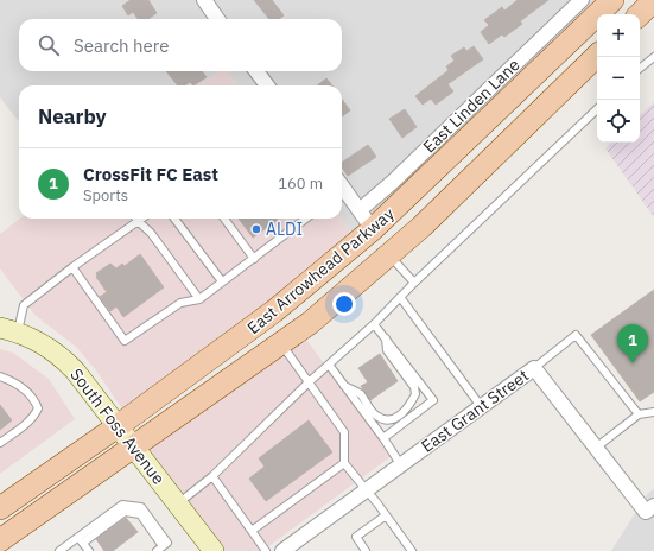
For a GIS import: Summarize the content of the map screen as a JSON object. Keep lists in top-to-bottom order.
{
  "streets": {
    "main road": ["East Arrowhead Parkway"],
    "street": ["East Linden Lane", "East Grant Street", "South Foss Avenue"]
  },
  "crossings": [
    ["East Arrowhead Parkway", "South Foss Avenue"]
  ],
  "places": ["ALDI"],
  "page": {
    "map_buttons": ["+", "−"],
    "search": "Search here",
    "heading": "Nearby",
    "list": [
      {
        "mark": "1",
        "name": "CrossFit FC East",
        "note": "Sports",
        "value": "160 m"
      }
    ],
    "pins": "1"
  }
}
